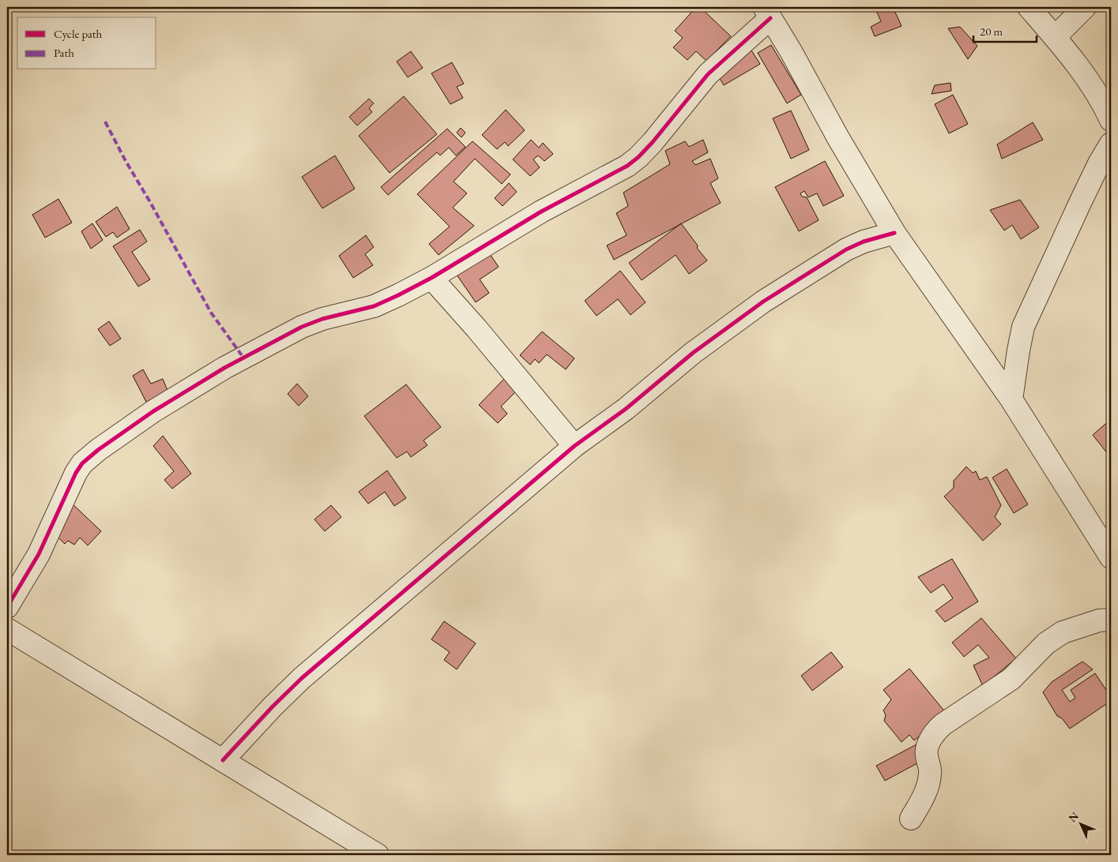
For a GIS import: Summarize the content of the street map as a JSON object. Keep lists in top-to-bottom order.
{
  "legend": ["Cycle path", "Path"],
  "scale_bar": "20 m",
  "north": "top left"
}
